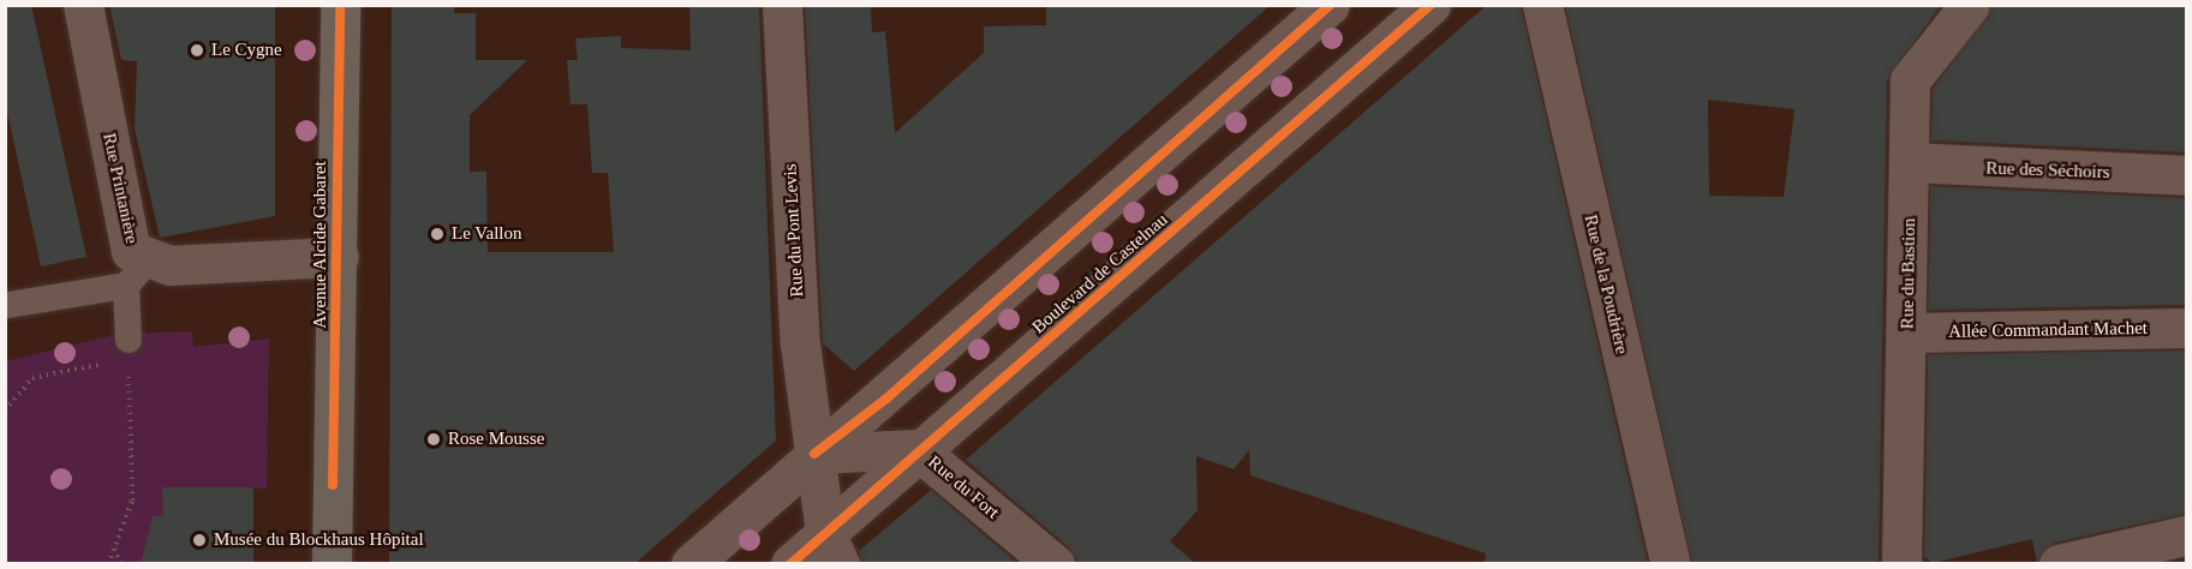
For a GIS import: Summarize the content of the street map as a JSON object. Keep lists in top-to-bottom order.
{
  "streets": {
    "main road": ["Avenue Alcide Gabaret"],
    "street": [
      "Rue des Séchoirs",
      "Rue Printanière",
      "Rue du Pont Levis",
      "Boulevard de Castelnau",
      "Rue du Bastion",
      "Rue de la Poudrière",
      "Allée Commandant Machet",
      "Rue du Fort"
    ]
  },
  "crossings": [
    ["Rue des Séchoirs", "Rue du Bastion"],
    ["Rue Printanière", "Avenue Alcide Gabaret"],
    ["Rue du Pont Levis", "Boulevard de Castelnau"],
    ["Rue du Pont Levis", "Rue du Fort"],
    ["Boulevard de Castelnau", "Rue du Fort"],
    ["Rue du Bastion", "Allée Commandant Machet"]
  ],
  "places": [
    "Le Cygne",
    "Le Vallon",
    "Rose Mousse",
    "Musée du Blockhaus Hôpital"
  ]
}
